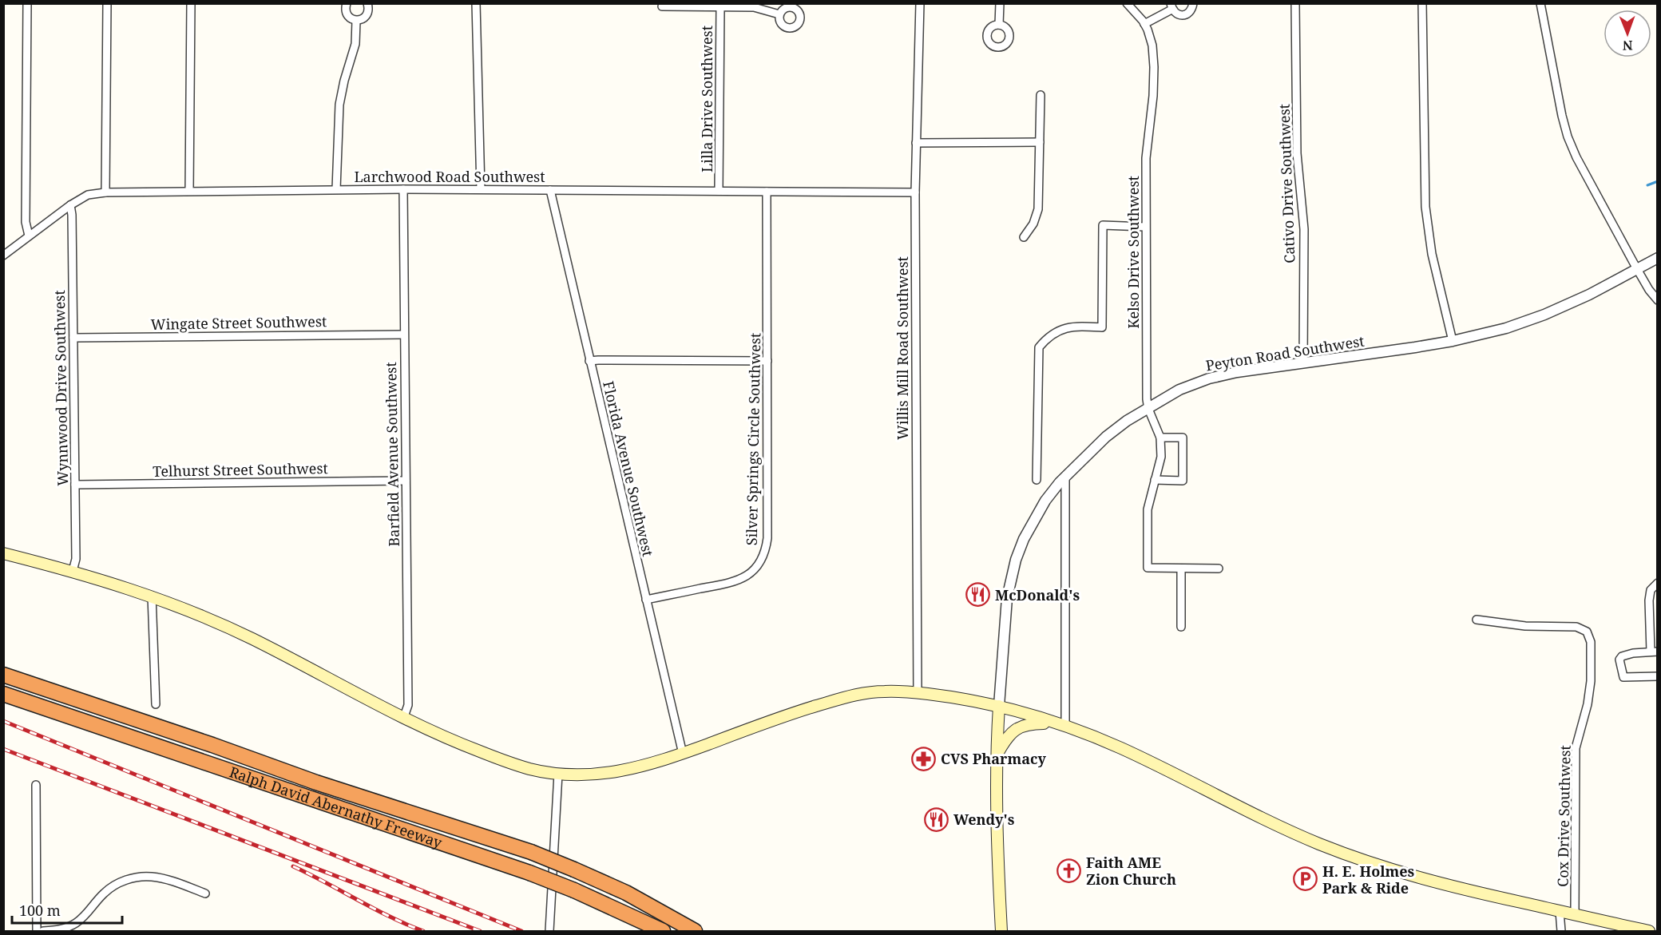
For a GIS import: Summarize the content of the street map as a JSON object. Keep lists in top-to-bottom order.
{
  "streets": {
    "highway": ["Ralph David Abernathy Freeway"],
    "street": [
      "Lilla Drive Southwest",
      "Larchwood Road Southwest",
      "Cativo Drive Southwest",
      "Kelso Drive Southwest",
      "Wingate Street Southwest",
      "Willis Mill Road Southwest",
      "Peyton Road Southwest",
      "Wynnwood Drive Southwest",
      "Silver Springs Circle Southwest",
      "Barfield Avenue Southwest",
      "Florida Avenue Southwest",
      "Telhurst Street Southwest",
      "Cox Drive Southwest"
    ]
  },
  "crossings": [
    ["Lilla Drive Southwest", "Larchwood Road Southwest"],
    ["Larchwood Road Southwest", "Willis Mill Road Southwest"],
    ["Larchwood Road Southwest", "Wynnwood Drive Southwest"],
    ["Larchwood Road Southwest", "Silver Springs Circle Southwest"],
    ["Larchwood Road Southwest", "Barfield Avenue Southwest"],
    ["Larchwood Road Southwest", "Florida Avenue Southwest"],
    ["Cativo Drive Southwest", "Peyton Road Southwest"],
    ["Kelso Drive Southwest", "Peyton Road Southwest"],
    ["Wingate Street Southwest", "Wynnwood Drive Southwest"],
    ["Wingate Street Southwest", "Barfield Avenue Southwest"],
    ["Wynnwood Drive Southwest", "Telhurst Street Southwest"],
    ["Silver Springs Circle Southwest", "Florida Avenue Southwest"],
    ["Barfield Avenue Southwest", "Telhurst Street Southwest"]
  ],
  "places": {
    "restaurant": ["McDonald's", "Wendy's"],
    "pharmacy": ["CVS Pharmacy"],
    "church": ["Faith AME Zion Church"],
    "parking": ["H. E. Holmes Park & Ride"]
  },
  "scale_bar": "100 m",
  "north": "bottom"
}
